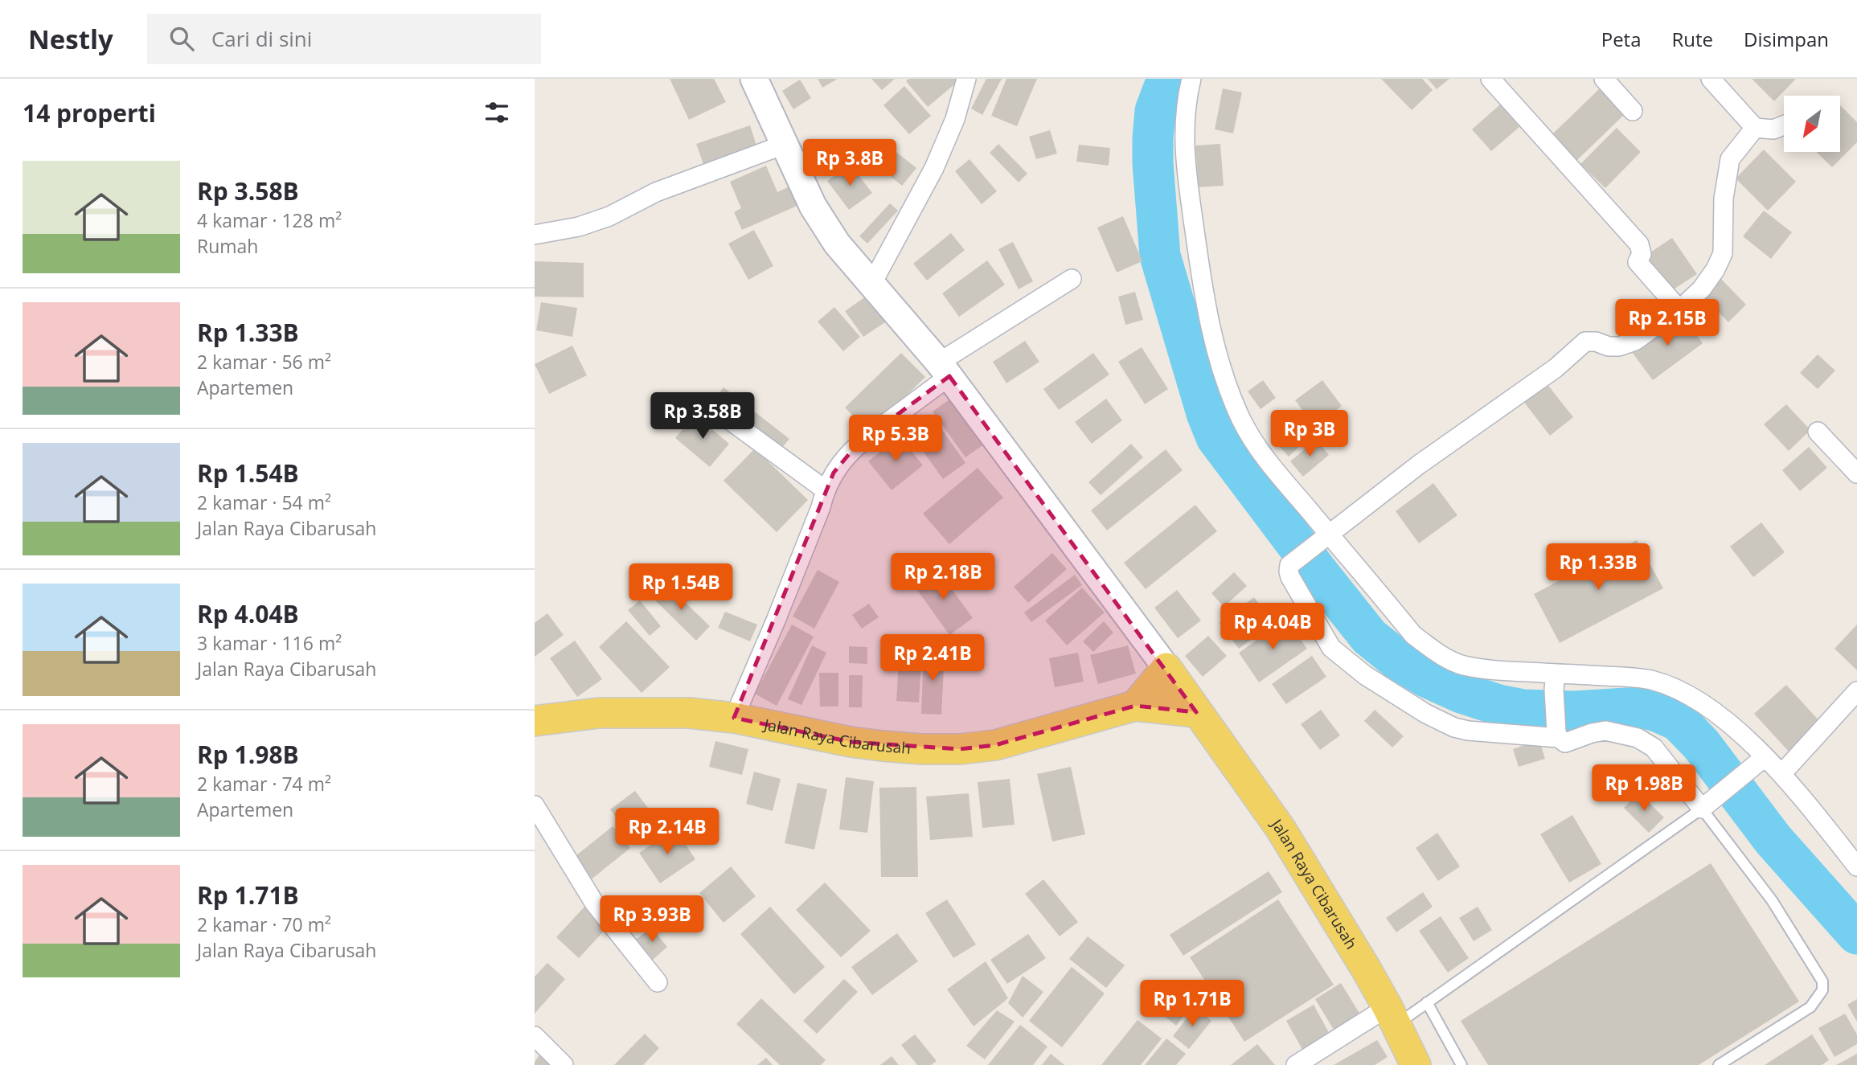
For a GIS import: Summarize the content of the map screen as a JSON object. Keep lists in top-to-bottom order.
{
  "streets": {
    "main road": ["Jalan Raya Cibarusah"]
  },
  "north": "bottom left",
  "page": {
    "header": "Nestly",
    "search": "Cari di sini",
    "nav": ["Peta", "Rute", "Disimpan"],
    "heading": "14 properti",
    "price": [
      "Rp 3.8B",
      "Rp 2.15B",
      "Rp 3.58B",
      "Rp 3B",
      "Rp 5.3B",
      "Rp 1.33B",
      "Rp 2.18B",
      "Rp 1.54B",
      "Rp 4.04B",
      "Rp 2.41B",
      "Rp 1.98B",
      "Rp 2.14B",
      "Rp 3.93B",
      "Rp 1.71B"
    ],
    "list": [
      {
        "name": "Rp 3.58B",
        "note": "4 kamar · 128 m² · Rumah"
      },
      {
        "name": "Rp 1.33B",
        "note": "2 kamar · 56 m² · Apartemen"
      },
      {
        "name": "Rp 1.54B",
        "note": "2 kamar · 54 m² · Jalan Raya Cibarusah"
      },
      {
        "name": "Rp 4.04B",
        "note": "3 kamar · 116 m² · Jalan Raya Cibarusah"
      },
      {
        "name": "Rp 1.98B",
        "note": "2 kamar · 74 m² · Apartemen"
      },
      {
        "name": "Rp 1.71B",
        "note": "2 kamar · 70 m² · Jalan Raya Cibarusah"
      }
    ]
  }
}
